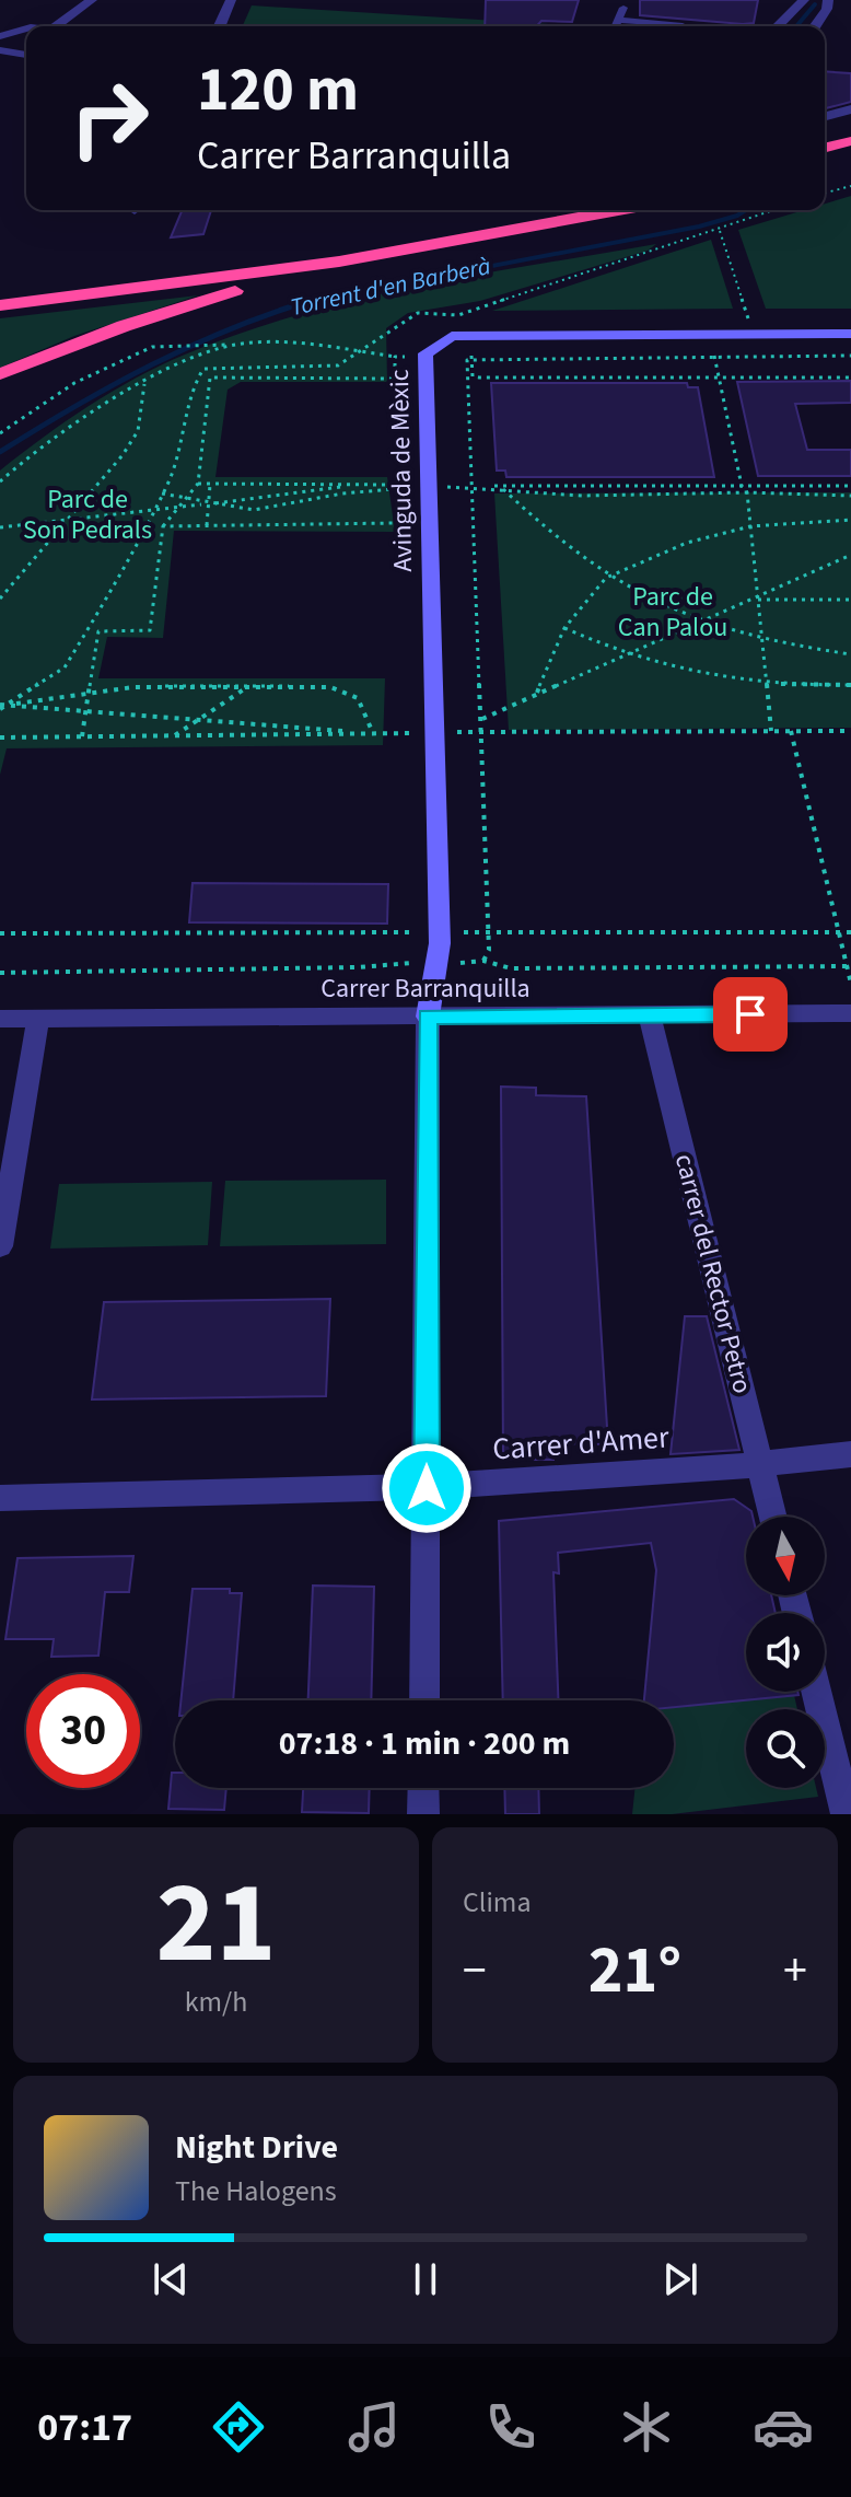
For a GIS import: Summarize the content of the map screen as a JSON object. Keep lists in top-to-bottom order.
{
  "streets": {
    "street": [
      "Avinguda de Mèxic",
      "Carrer Barranquilla",
      "carrer del Rector Petro",
      "Carrer d'Amer"
    ]
  },
  "crossings": [
    ["Avinguda de Mèxic", "Carrer Barranquilla"],
    ["Carrer Barranquilla", "carrer del Rector Petro"],
    ["carrer del Rector Petro", "Carrer d'Amer"]
  ],
  "water": ["Torrent d'en Barberà"],
  "parks": ["Parc de Son Pedrals", "Parc de Can Palou"],
  "north": "bottom",
  "page": {
    "turn": ["120 m", "Carrer Barranquilla"],
    "limit": "30",
    "trip": "07:18 · 1 min · 200 m",
    "tile": [
      ["21", "km/h"],
      "Clima"
    ],
    "heat": ["−", "21°", "+"],
    "song": ["Night Drive", "The Halogens"],
    "tabs": "07:17"
  }
}
